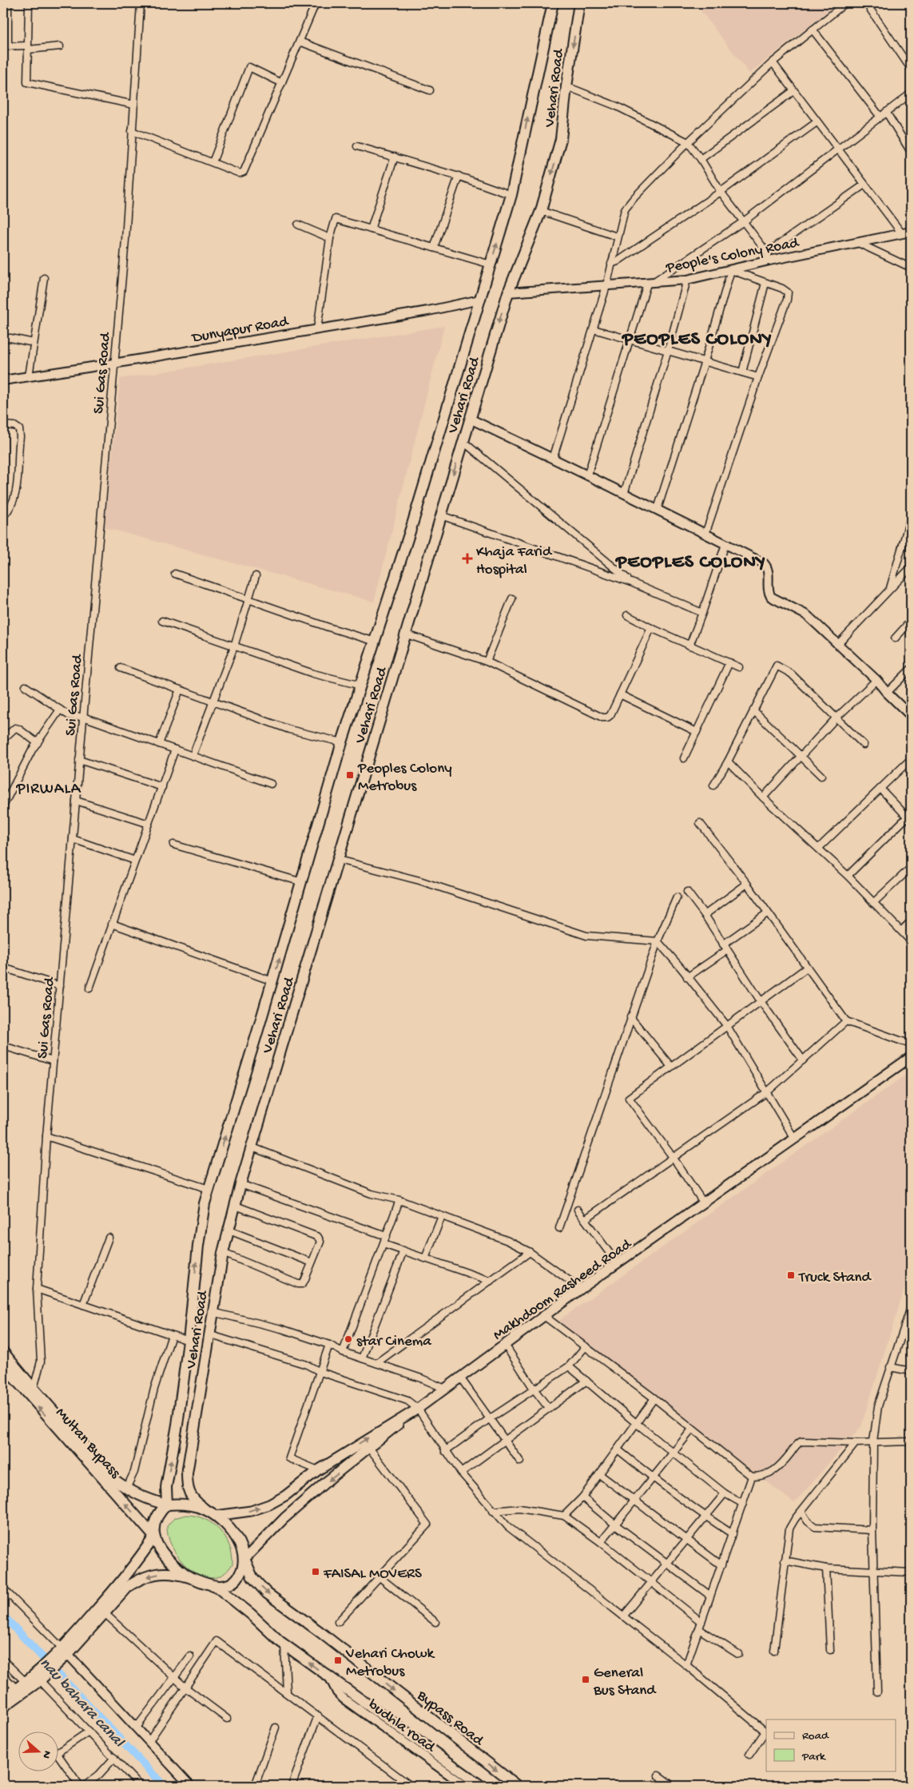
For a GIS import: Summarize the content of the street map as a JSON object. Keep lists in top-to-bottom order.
{
  "streets": {
    "main road": [
      "Vehari Road",
      "Makhdoom Rasheed Road",
      "Multan Bypass",
      "Bypass Road"
    ],
    "street": [
      "People's Colony Road",
      "Dunyapur Road",
      "Sui Gas Road",
      "budhla road"
    ]
  },
  "crossings": [
    ["Vehari Road", "People's Colony Road"],
    ["Vehari Road", "Dunyapur Road"],
    ["Vehari Road", "Makhdoom Rasheed Road"],
    ["Vehari Road", "Multan Bypass"],
    ["Vehari Road", "Bypass Road"],
    ["Dunyapur Road", "Sui Gas Road"],
    ["Makhdoom Rasheed Road", "Multan Bypass"],
    ["Makhdoom Rasheed Road", "Bypass Road"],
    ["Multan Bypass", "Bypass Road"]
  ],
  "districts": ["PEOPLES COLONY", "PEOPLES COLONY", "PIRWALA"],
  "water": ["nau bahara canal"],
  "places": {
    "health": ["Khaja Farid Hospital"],
    "transit": [
      "Peoples Colony Metrobus",
      "Truck Stand",
      "FAISAL MOVERS",
      "Vehari Chowk Metrobus",
      "General Bus Stand"
    ],
    "other": ["star Cinema"]
  },
  "legend": ["Road", "Park"],
  "north": "right"
}
